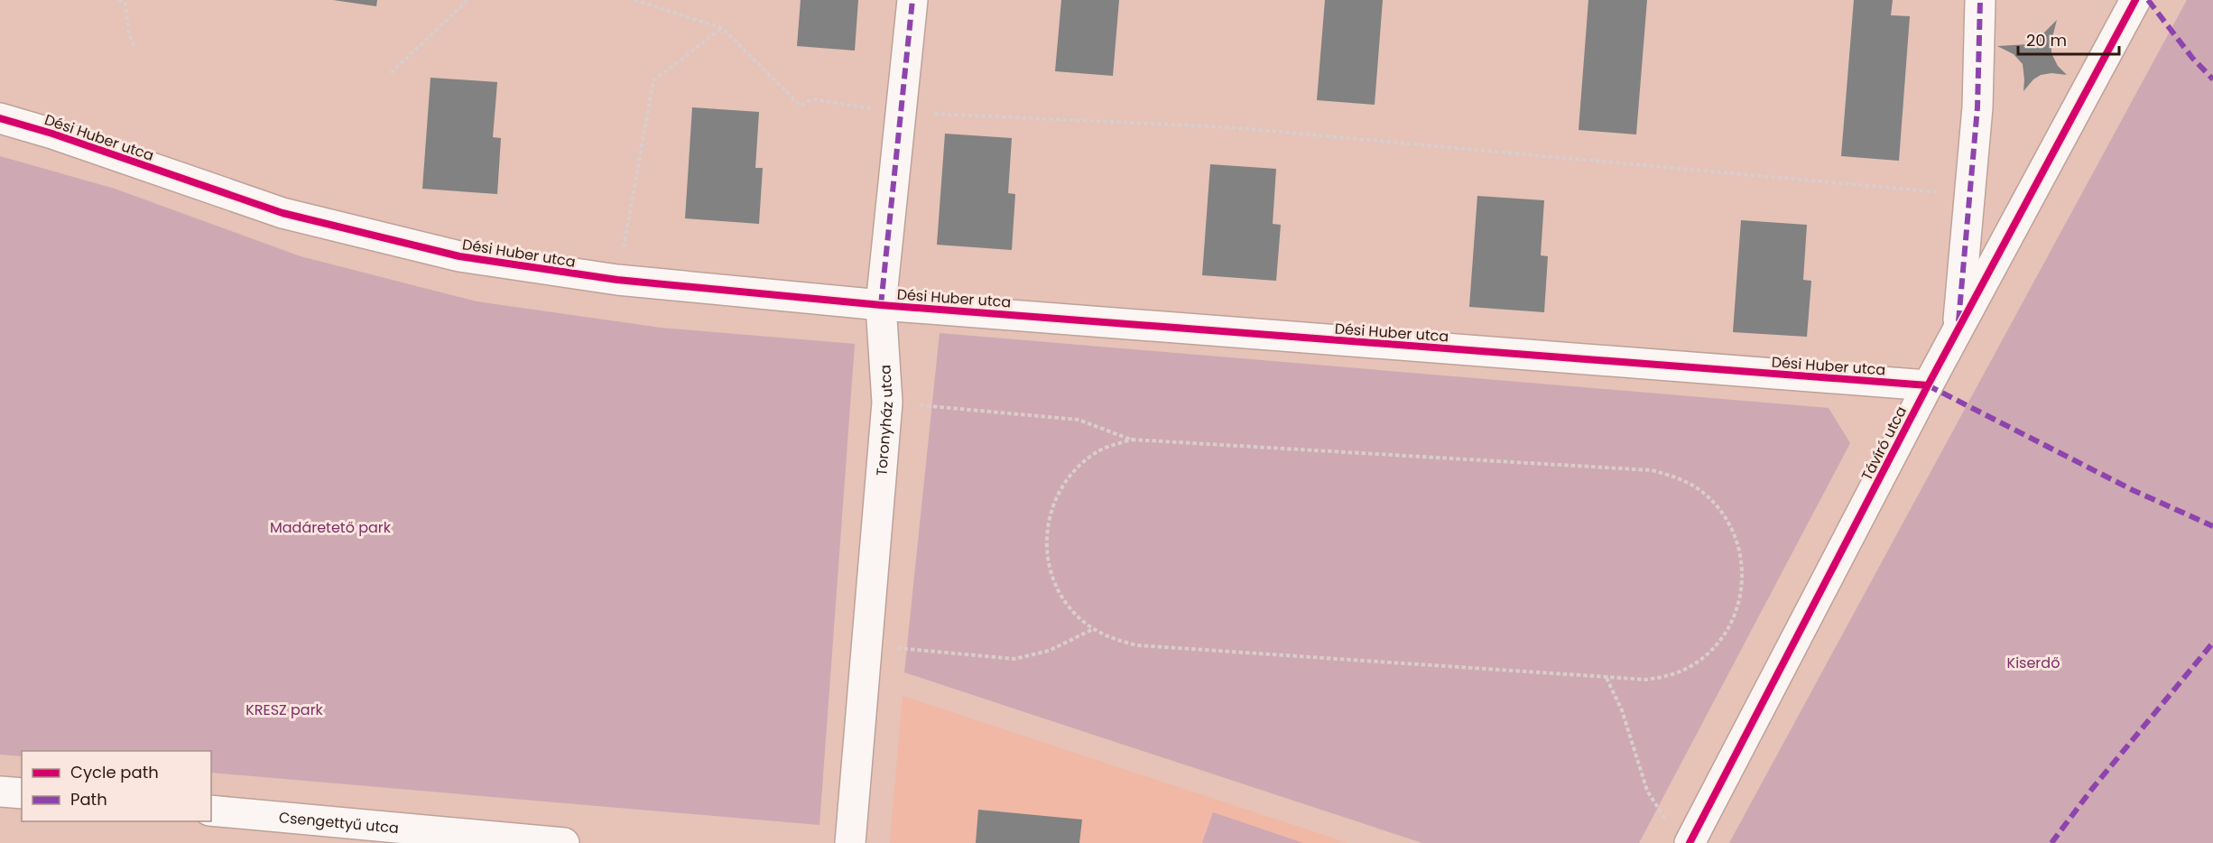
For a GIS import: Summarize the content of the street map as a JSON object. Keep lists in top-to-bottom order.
{
  "streets": {
    "street": [
      "Dési Huber utca",
      "Toronyház utca",
      "Távíró utca",
      "Csengettyű utca"
    ]
  },
  "crossings": [
    ["Dési Huber utca", "Toronyház utca"],
    ["Dési Huber utca", "Távíró utca"]
  ],
  "parks": ["Madáretető park", "Kiserdő", "KRESZ park"],
  "legend": ["Cycle path", "Path"],
  "scale_bar": "20 m"
}
